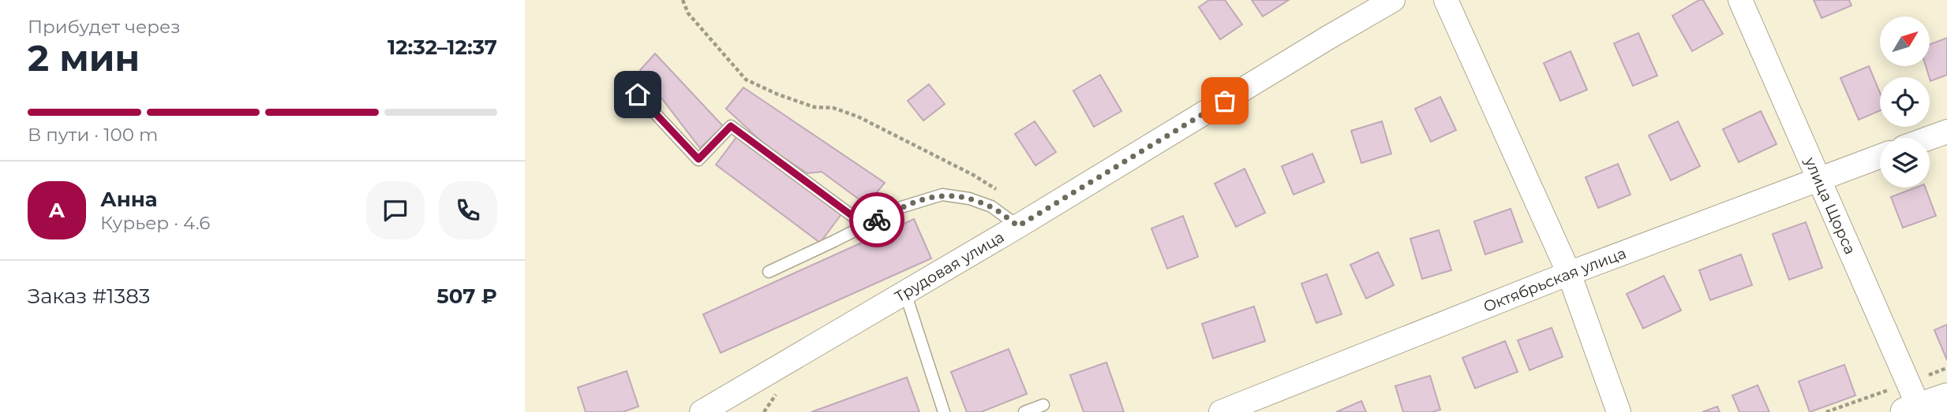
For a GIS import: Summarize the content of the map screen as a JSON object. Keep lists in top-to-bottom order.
{
  "streets": {
    "street": ["улица Щорса", "Трудовая улица", "Октябрьская улица"]
  },
  "crossings": [
    ["улица Щорса", "Октябрьская улица"]
  ],
  "north": "top right",
  "page": {
    "heading": ["2 мин", "Прибудет через", "12:32–12:37"],
    "panel": [
      "Анна",
      "Курьер · 4.6",
      "Заказ #1383",
      "507 ₽"
    ],
    "bar": "В пути · 100 m",
    "round": "А"
  }
}
